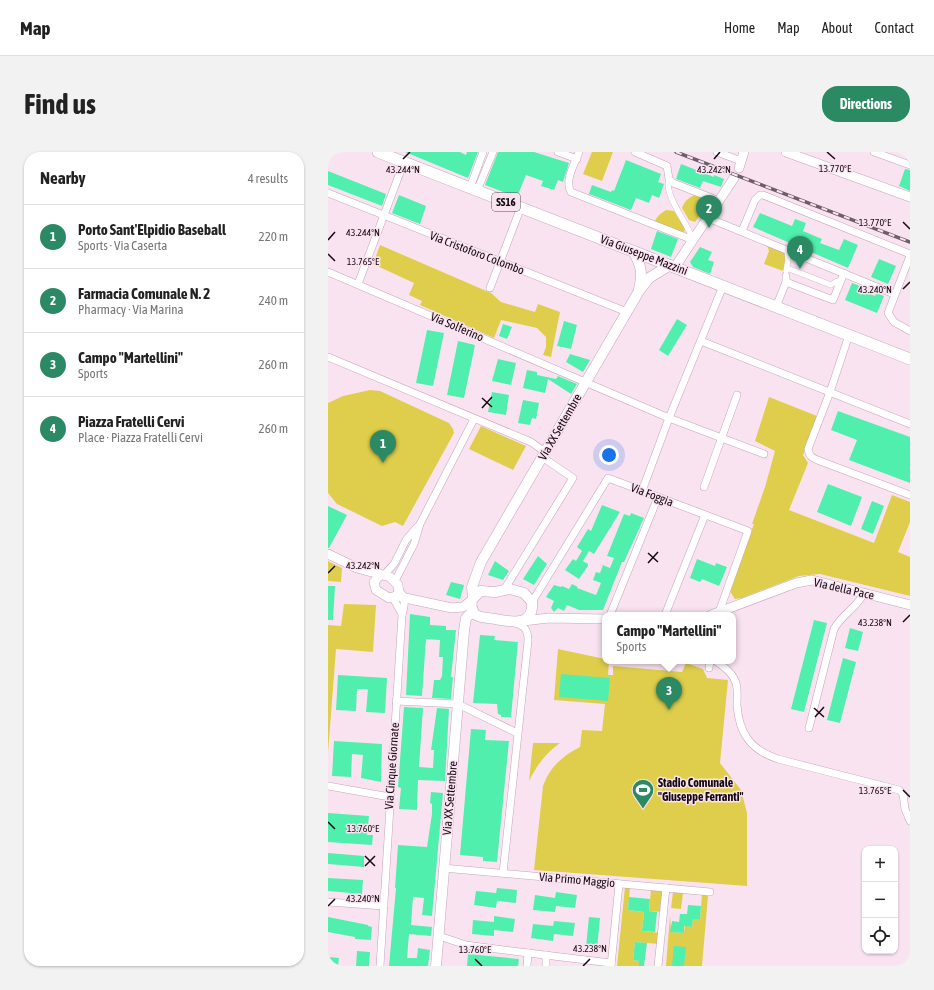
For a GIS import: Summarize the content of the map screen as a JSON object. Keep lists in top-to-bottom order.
{
  "streets": {
    "main road": ["SS16", "Via Giuseppe Mazzini", "Via XX Settembre"],
    "street": [
      "Via Cristoforo Colombo",
      "Via Solferino",
      "Via Foggia",
      "Via della Pace",
      "Via Cinque Giornate",
      "Via Primo Maggio"
    ]
  },
  "crossings": [
    ["Via Cristoforo Colombo", "Via XX Settembre"],
    ["Via Giuseppe Mazzini", "Via XX Settembre"],
    ["Via Solferino", "Via XX Settembre"],
    ["Via XX Settembre", "Via Primo Maggio"]
  ],
  "places": {
    "sports": ["Stadio Comunale \"Giuseppe Ferranti\""]
  },
  "page": {
    "header": "Map",
    "nav": [
      "Home",
      "Map",
      "About",
      "Contact"
    ],
    "buttons": "Directions",
    "title": "Find us",
    "heading": ["Nearby", "4 results"],
    "pins": [
      "2",
      "4",
      "1",
      "3"
    ],
    "list": [
      {
        "mark": "1",
        "name": "Porto Sant'Elpidio Baseball",
        "note": "Sports · Via Caserta",
        "value": "220 m"
      },
      {
        "mark": "2",
        "name": "Farmacia Comunale N. 2",
        "note": "Pharmacy · Via Marina",
        "value": "240 m"
      },
      {
        "mark": "3",
        "name": "Campo \"Martellini\"",
        "note": "Sports",
        "value": "260 m"
      },
      {
        "mark": "4",
        "name": "Piazza Fratelli Cervi",
        "note": "Place · Piazza Fratelli Cervi",
        "value": "260 m"
      }
    ],
    "popup": ["Campo \"Martellini\"", "Sports"],
    "map_buttons": ["+", "−"]
  },
  "coordinates": [
    "13.770°E",
    "43.244°N",
    "43.242°N",
    "13.765°E",
    "43.240°N",
    "43.238°N",
    "13.760°E"
  ]
}
